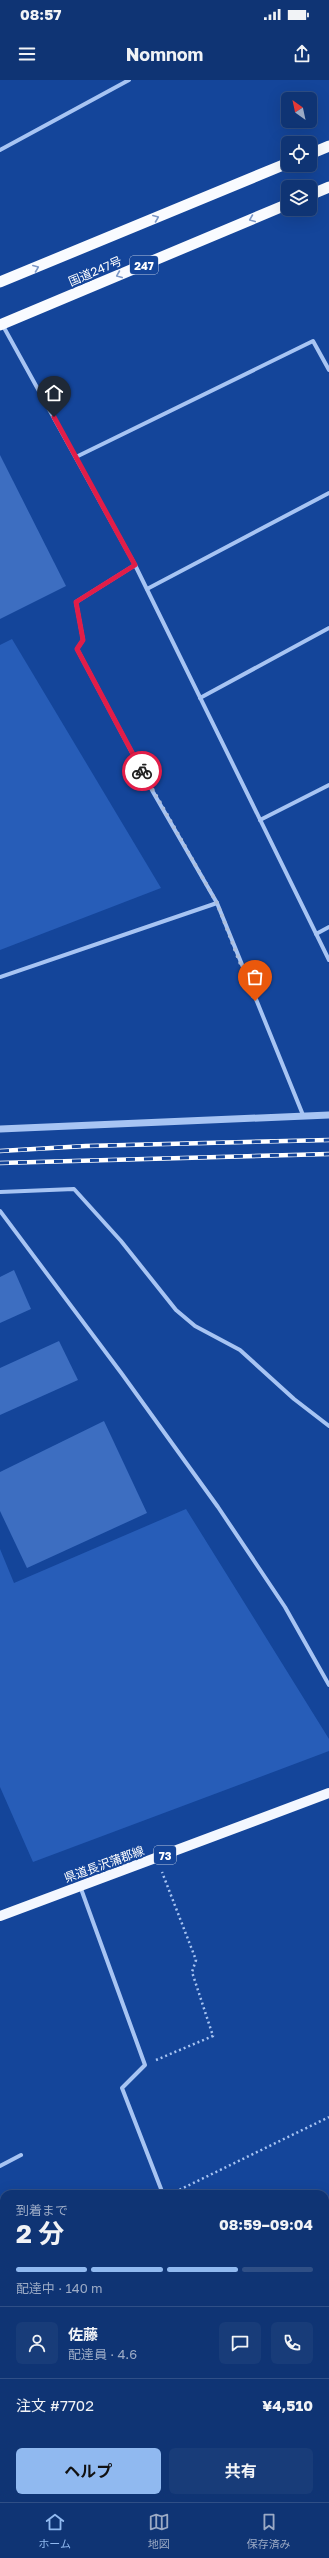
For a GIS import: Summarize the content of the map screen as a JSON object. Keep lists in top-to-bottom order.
{
  "streets": {
    "highway": ["247", "国道247号"],
    "main road": ["73", "県道長沢蒲郡線"]
  },
  "north": "top left",
  "page": {
    "status": "08:57",
    "header": "Nomnom",
    "heading": ["2 分", "到着まで", "08:59–09:04"],
    "panel": [
      "佐藤",
      "配達員 · 4.6",
      "注文 #7702",
      "¥4,510"
    ],
    "bar": "配達中 · 140 m",
    "buttons": ["ヘルプ", "共有"],
    "tabs": ["ホーム", "地図", "保存済み"]
  }
}
